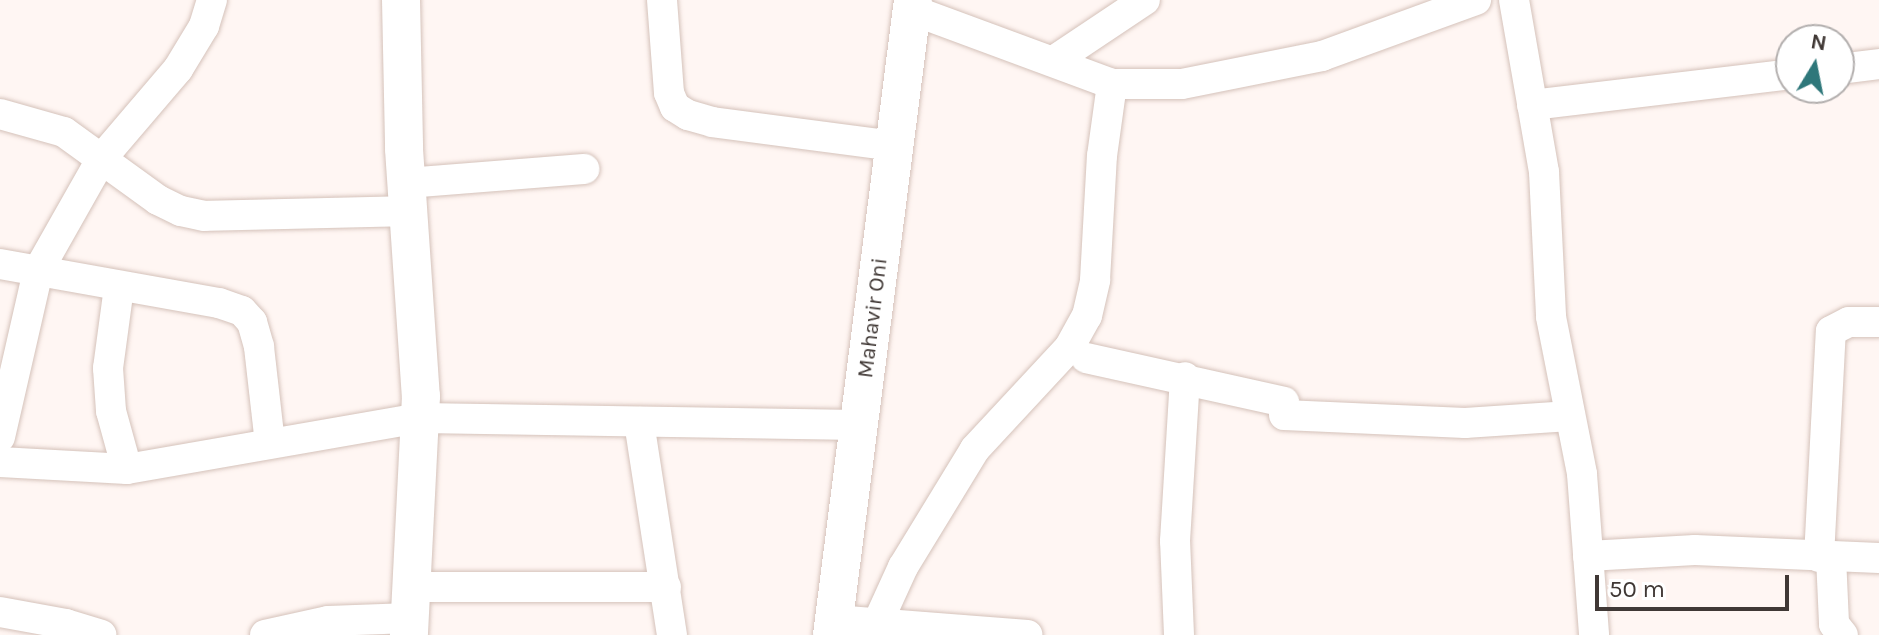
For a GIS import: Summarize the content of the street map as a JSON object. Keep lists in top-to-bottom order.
{
  "streets": {
    "street": ["Mahavir Oni"]
  },
  "scale_bar": "50 m",
  "north": "top"
}
